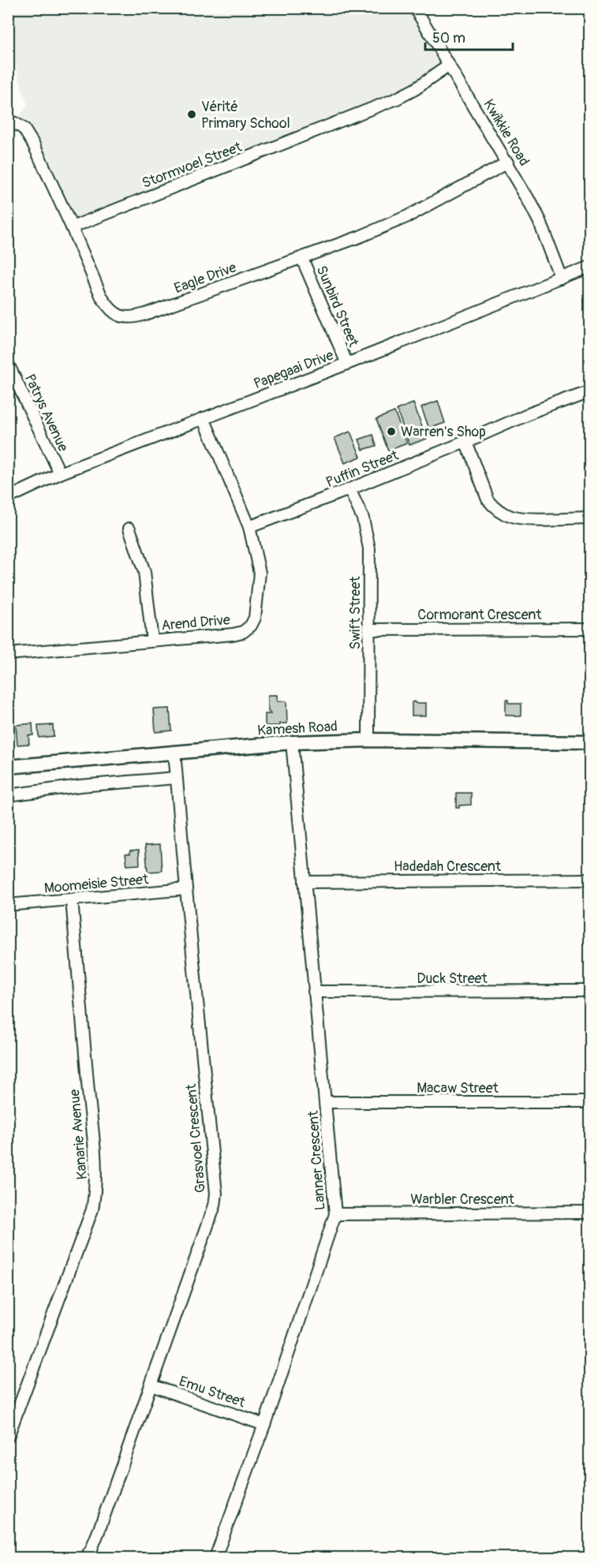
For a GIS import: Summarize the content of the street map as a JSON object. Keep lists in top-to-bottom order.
{
  "streets": {
    "street": [
      "Kwikkie Road",
      "Stormvoel Street",
      "Eagle Drive",
      "Sunbird Street",
      "Papegaai Drive",
      "Patrys Avenue",
      "Puffin Street",
      "Swift Street",
      "Cormorant Crescent",
      "Arend Drive",
      "Kamesh Road",
      "Hadedah Crescent",
      "Moomeisie Street",
      "Duck Street",
      "Macaw Street",
      "Kanarie Avenue",
      "Grasvoel Crescent",
      "Lanner Crescent",
      "Warbler Crescent",
      "Emu Street"
    ]
  },
  "crossings": [
    ["Kwikkie Road", "Stormvoel Street"],
    ["Kwikkie Road", "Eagle Drive"],
    ["Kwikkie Road", "Papegaai Drive"],
    ["Stormvoel Street", "Eagle Drive"],
    ["Eagle Drive", "Sunbird Street"],
    ["Sunbird Street", "Papegaai Drive"],
    ["Papegaai Drive", "Patrys Avenue"],
    ["Papegaai Drive", "Arend Drive"],
    ["Puffin Street", "Swift Street"],
    ["Puffin Street", "Arend Drive"],
    ["Swift Street", "Cormorant Crescent"],
    ["Swift Street", "Kamesh Road"],
    ["Kamesh Road", "Grasvoel Crescent"],
    ["Kamesh Road", "Lanner Crescent"],
    ["Hadedah Crescent", "Lanner Crescent"],
    ["Moomeisie Street", "Kanarie Avenue"],
    ["Moomeisie Street", "Grasvoel Crescent"],
    ["Duck Street", "Lanner Crescent"],
    ["Macaw Street", "Lanner Crescent"],
    ["Grasvoel Crescent", "Emu Street"],
    ["Lanner Crescent", "Warbler Crescent"],
    ["Lanner Crescent", "Emu Street"]
  ],
  "places": ["Vérité Primary School", "Warren's Shop"],
  "scale_bar": "50 m"
}
